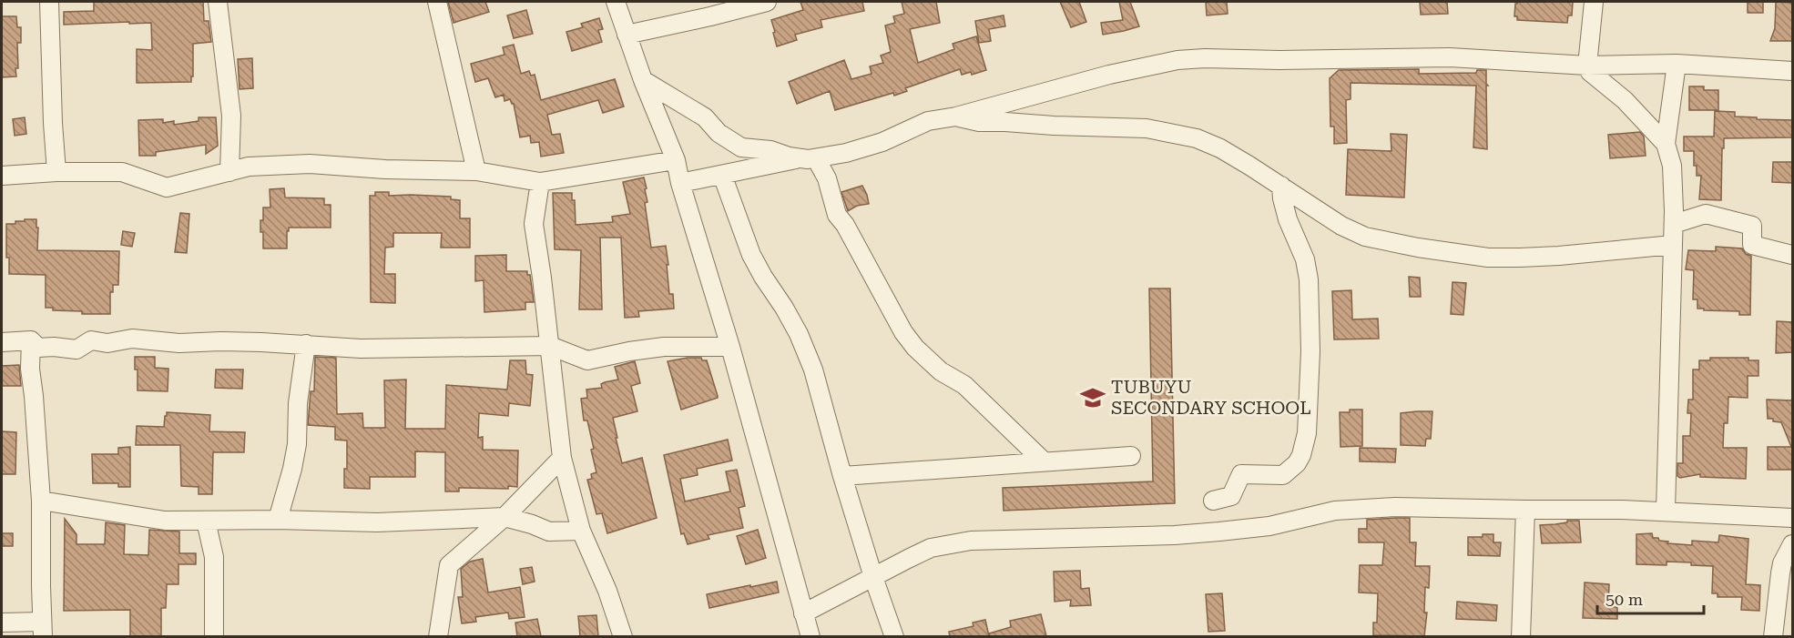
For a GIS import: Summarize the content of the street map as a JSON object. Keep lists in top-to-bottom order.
{
  "places": {
    "school or university": ["TUBUYU SECONDARY SCHOOL"]
  },
  "scale_bar": "50 m"
}
